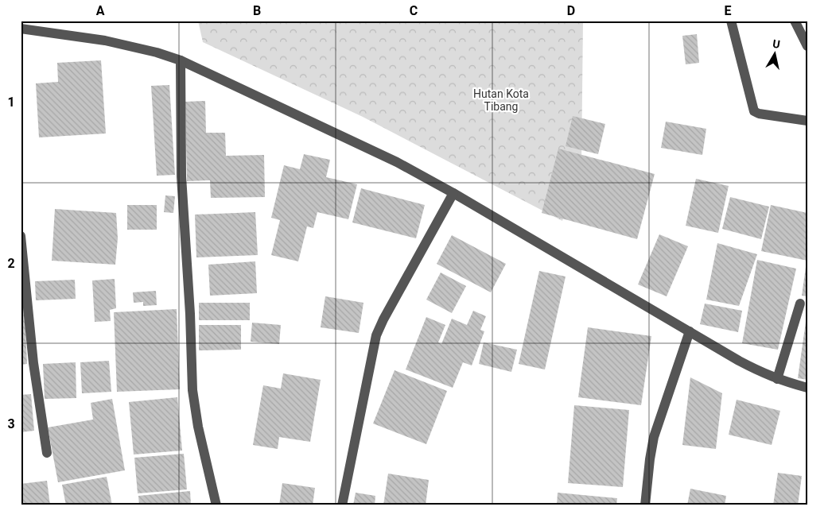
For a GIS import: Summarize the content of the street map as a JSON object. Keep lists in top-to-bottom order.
{
  "parks": ["Hutan Kota Tibang"],
  "north": "top",
  "grid": {
    "columns": [
      "A",
      "B",
      "C",
      "D",
      "E"
    ],
    "rows": ["1", "2", "3"]
  }
}
